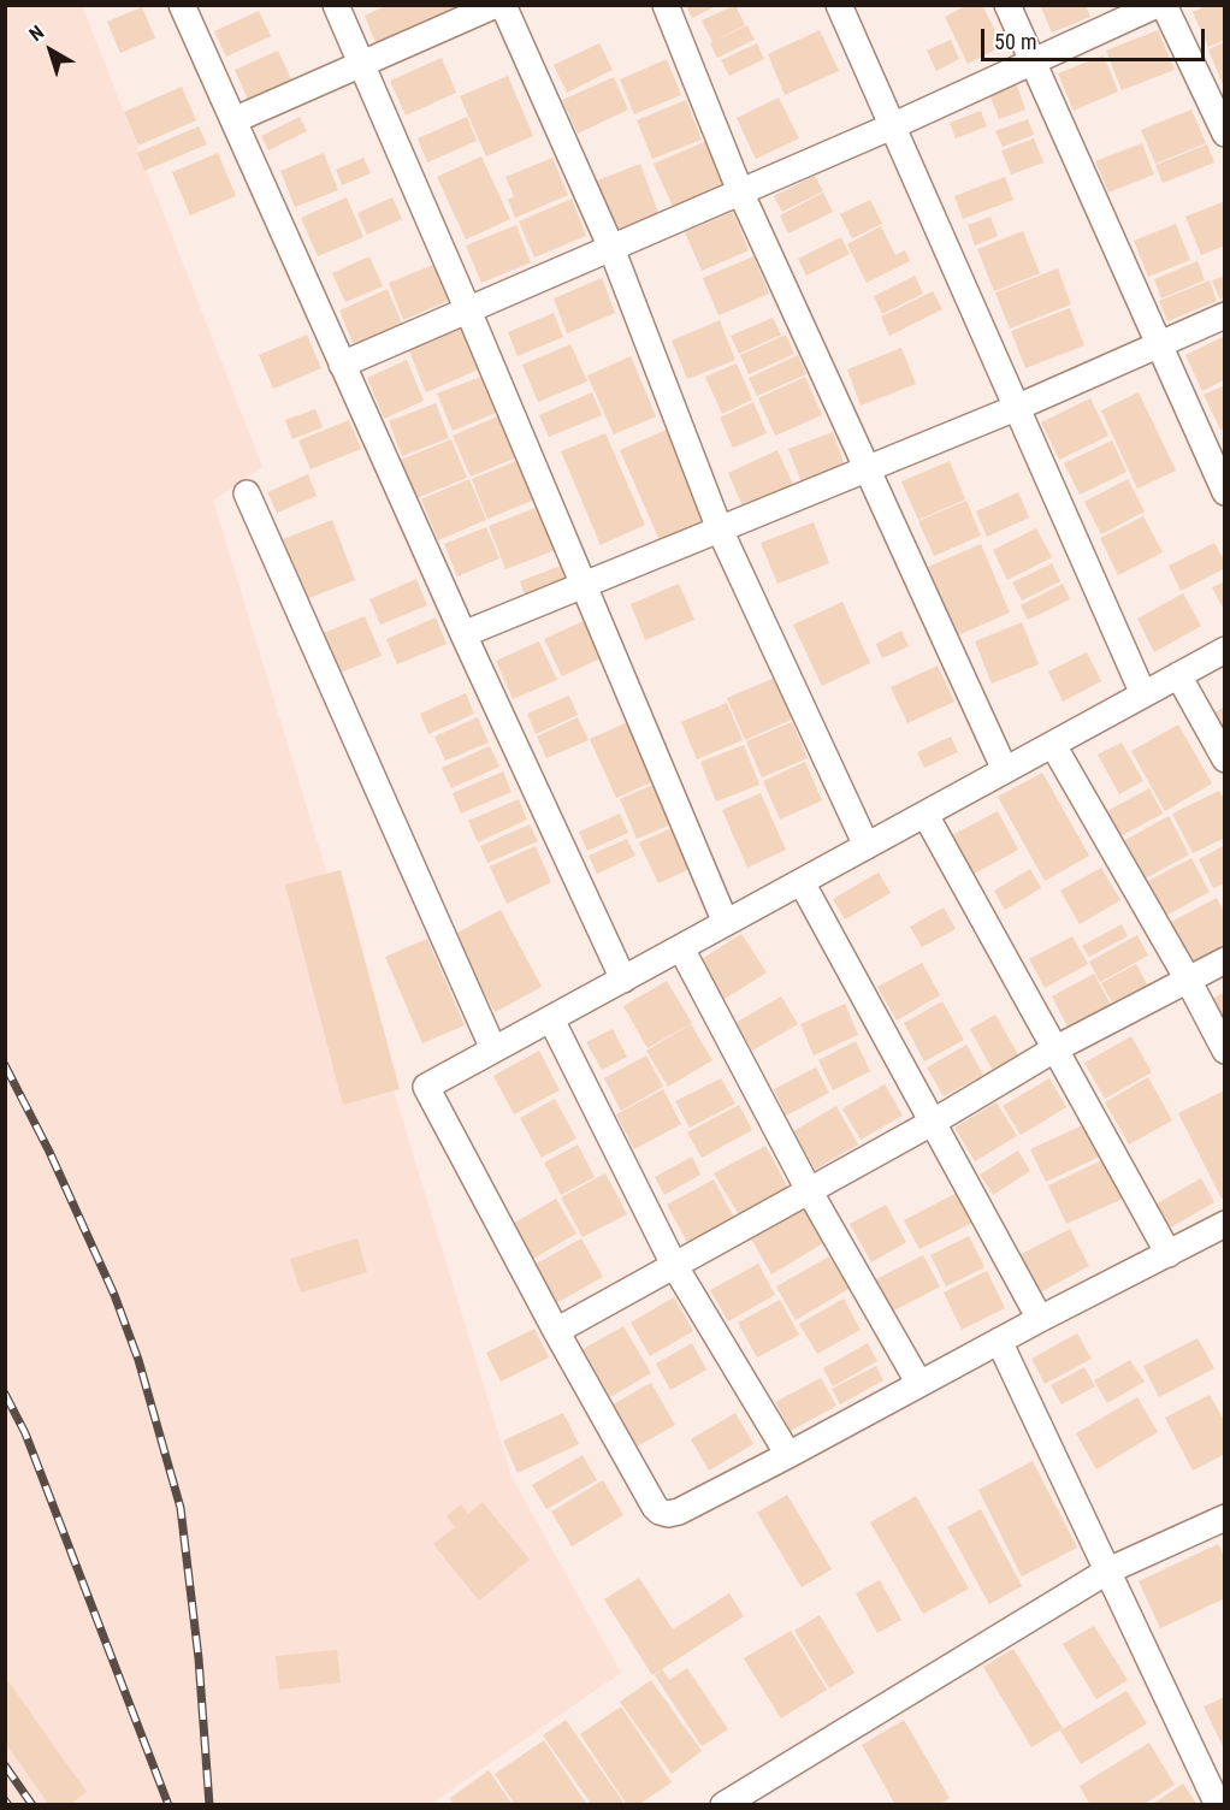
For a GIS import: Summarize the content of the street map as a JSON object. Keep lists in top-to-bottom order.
{
  "scale_bar": "50 m",
  "north": "top left"
}
